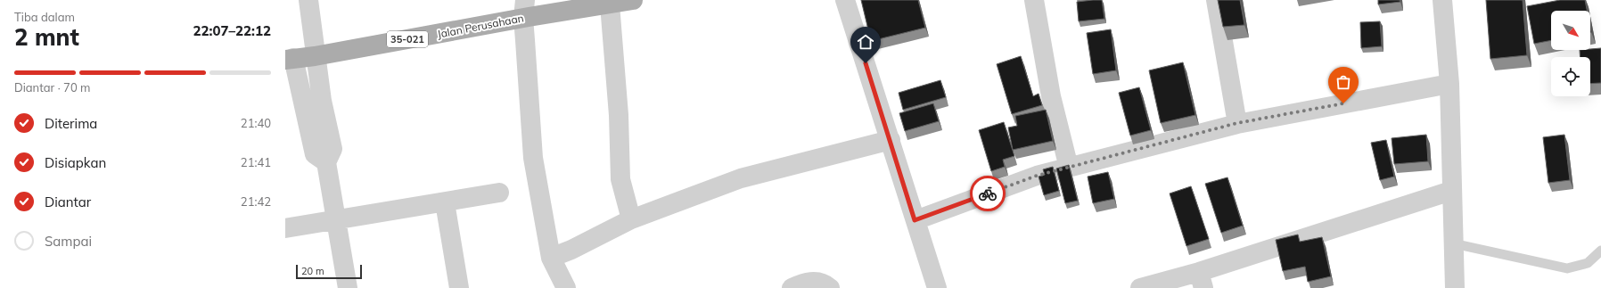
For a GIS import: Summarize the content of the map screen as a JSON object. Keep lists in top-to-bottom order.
{
  "streets": {
    "main road": ["Jalan Perusahaan", "35-021"]
  },
  "scale_bar": "20 m",
  "north": "bottom right",
  "page": {
    "heading": ["2 mnt", "Tiba dalam", "22:07–22:12"],
    "bar": "Diantar · 70 m",
    "list": [
      ["Diterima", "21:40"],
      ["Disiapkan", "21:41"],
      ["Diantar", "21:42"],
      "Sampai"
    ],
    "scale": "20 m"
  }
}
